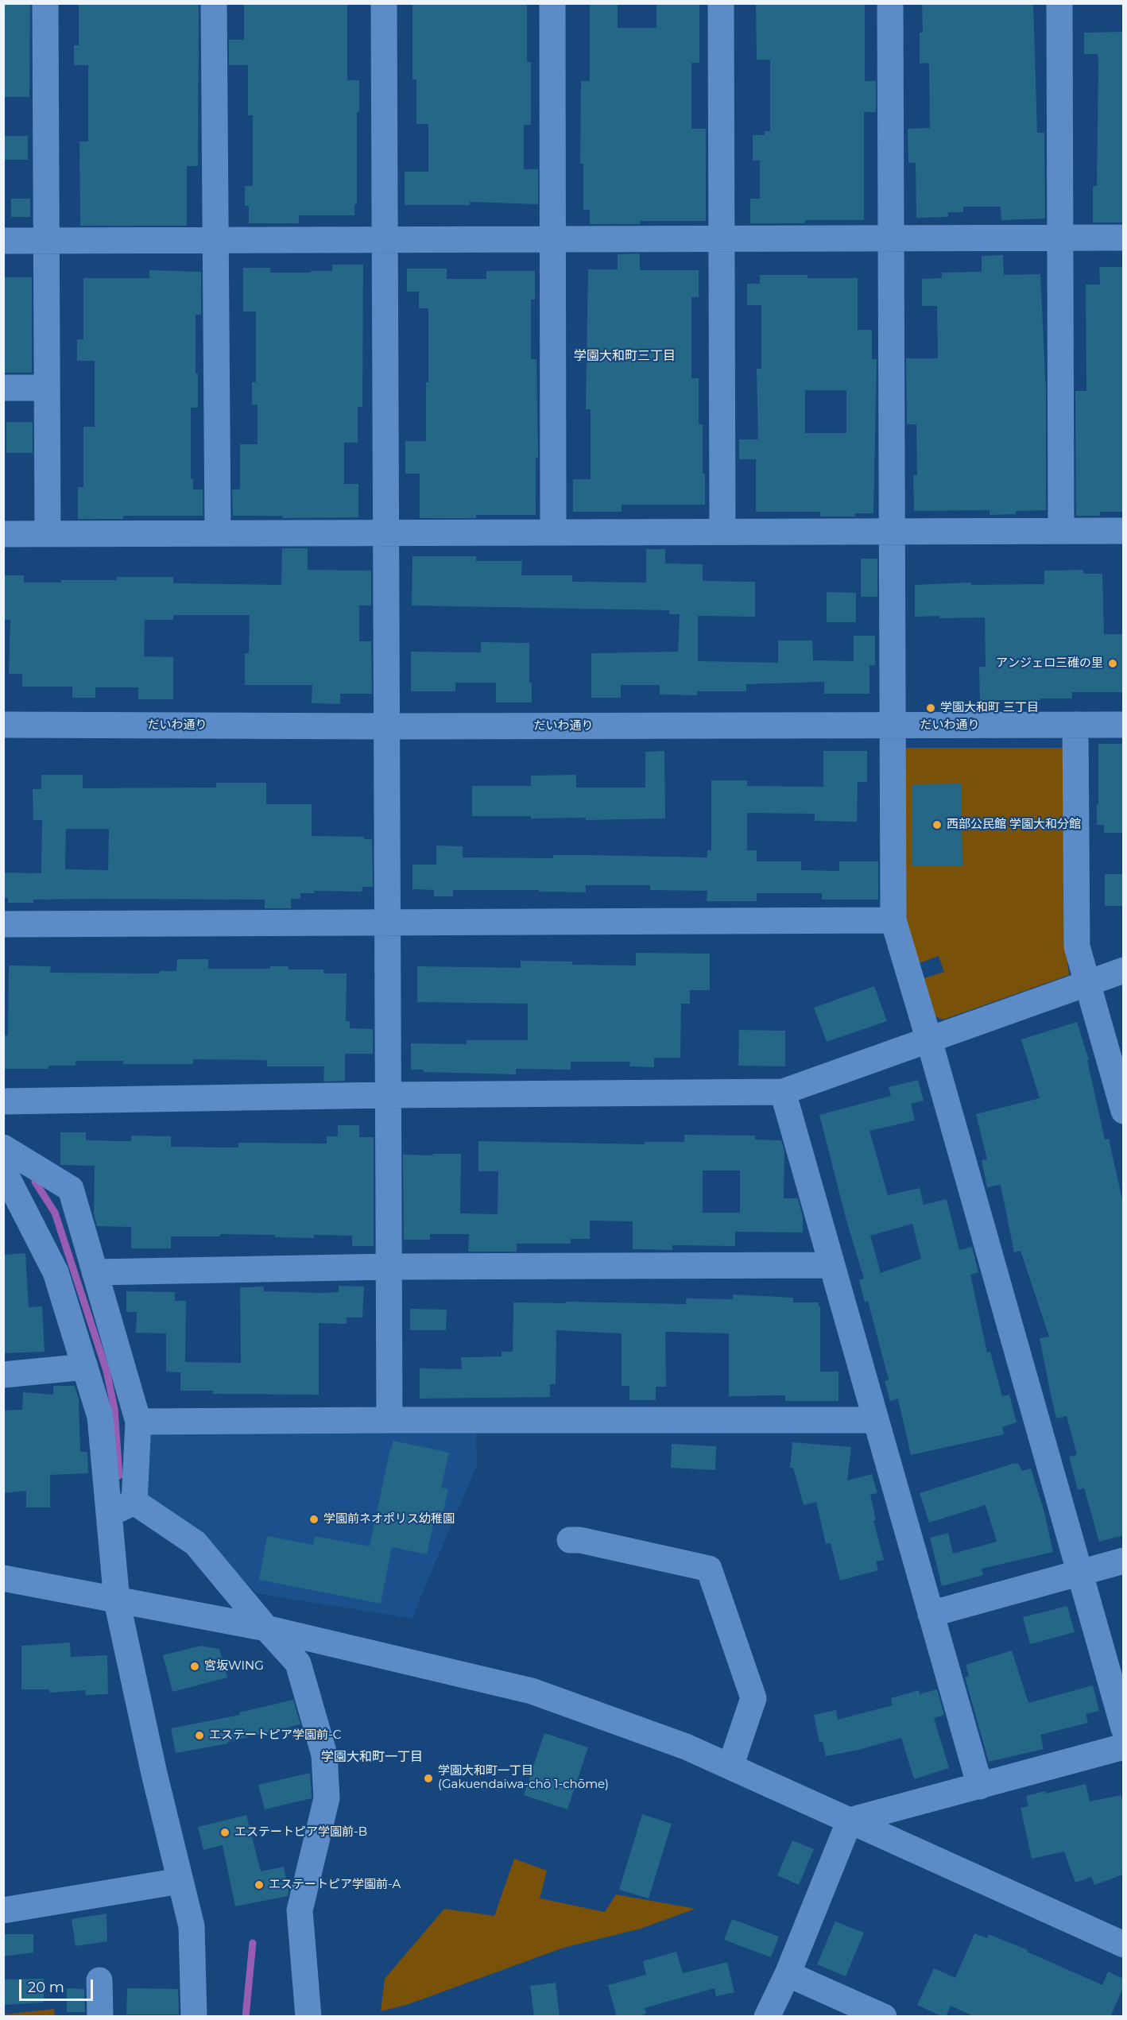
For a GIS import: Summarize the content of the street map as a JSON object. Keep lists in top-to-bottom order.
{
  "streets": {
    "street": ["だいわ通り"]
  },
  "districts": ["学園大和町三丁目", "学園大和町一丁目"],
  "places": [
    "アンジェロ三碓の里",
    "学園大和町 三丁目",
    "西部公民館 学園大和分館",
    "学園前ネオポリス幼稚園",
    "宮坂WING",
    "エステートピア学園前-C",
    "学園大和町一丁目 (Gakuendaiwa-chō 1-chōme)",
    "エステートピア学園前-B",
    "エステートピア学園前-A"
  ],
  "scale_bar": "20 m"
}
